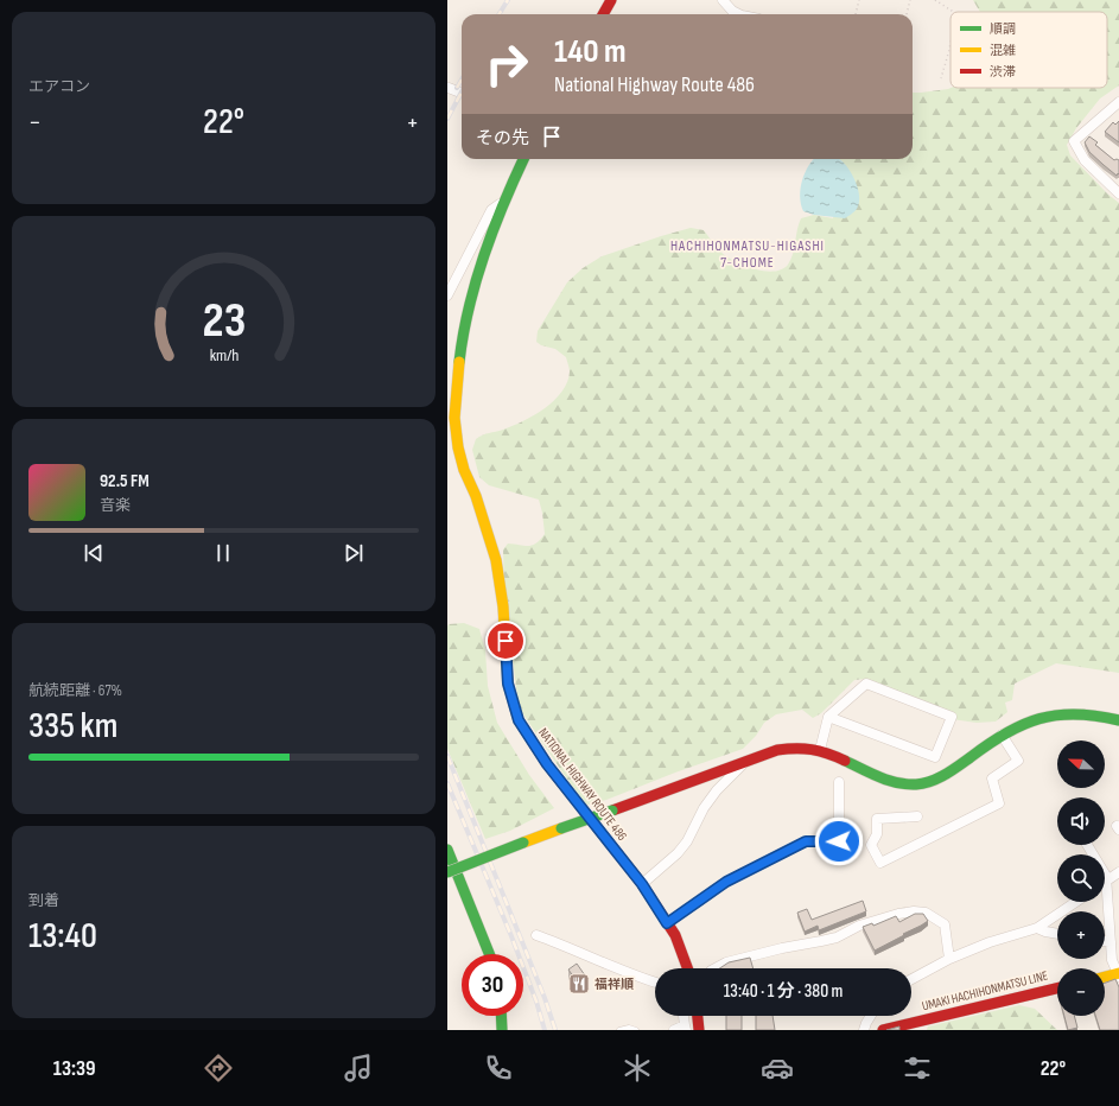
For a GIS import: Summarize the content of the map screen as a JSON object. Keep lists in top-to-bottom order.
{
  "streets": {
    "main road": ["NATIONAL HIGHWAY ROUTE 486", "UMAKI HACHIHONMATSU LINE"]
  },
  "districts": ["HACHIHONMATSU-HIGASHI 7-CHOME"],
  "places": {
    "restaurant": ["福祥順"]
  },
  "legend": ["順調", "混雑", "渋滞"],
  "north": "left",
  "page": {
    "tile": [
      "エアコン",
      ["航続距離 · 67%", "335 km"],
      ["到着", "13:40"]
    ],
    "turn": ["140 m", "National Highway Route 486"],
    "heat": ["−", "22°", "+"],
    "then": "その先",
    "song": ["92.5 FM", "音楽"],
    "map_buttons": ["+", "−"],
    "limit": "30",
    "trip": "13:40 · 1 分 · 380 m",
    "tabs": ["13:39", "22°"],
    "gauge": ["23", "km/h"]
  }
}
